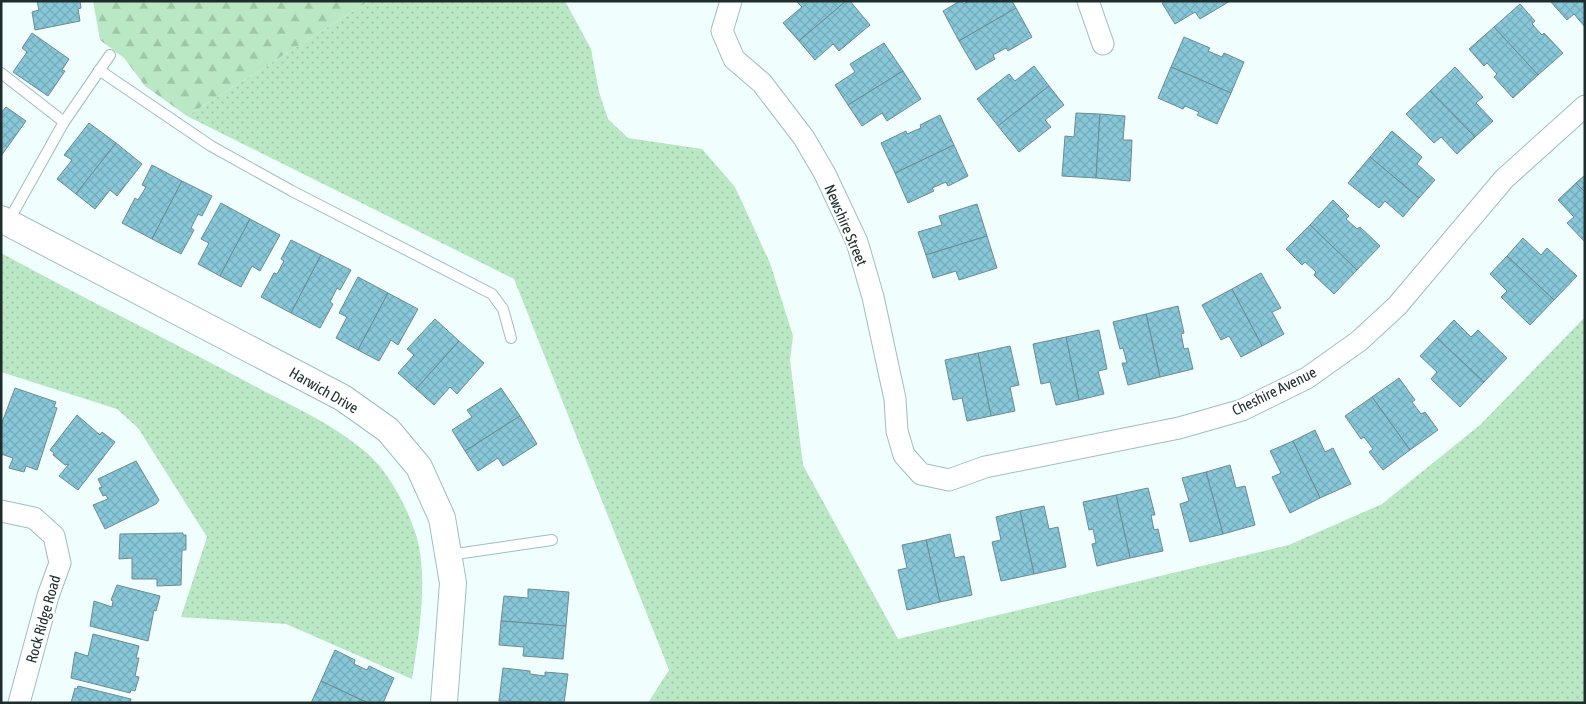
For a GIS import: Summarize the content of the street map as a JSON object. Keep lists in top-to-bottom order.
{
  "streets": {
    "street": [
      "Newshire Street",
      "Harwich Drive",
      "Cheshire Avenue",
      "Rock Ridge Road"
    ]
  },
  "crossings": [
    ["Newshire Street", "Cheshire Avenue"]
  ]
}
